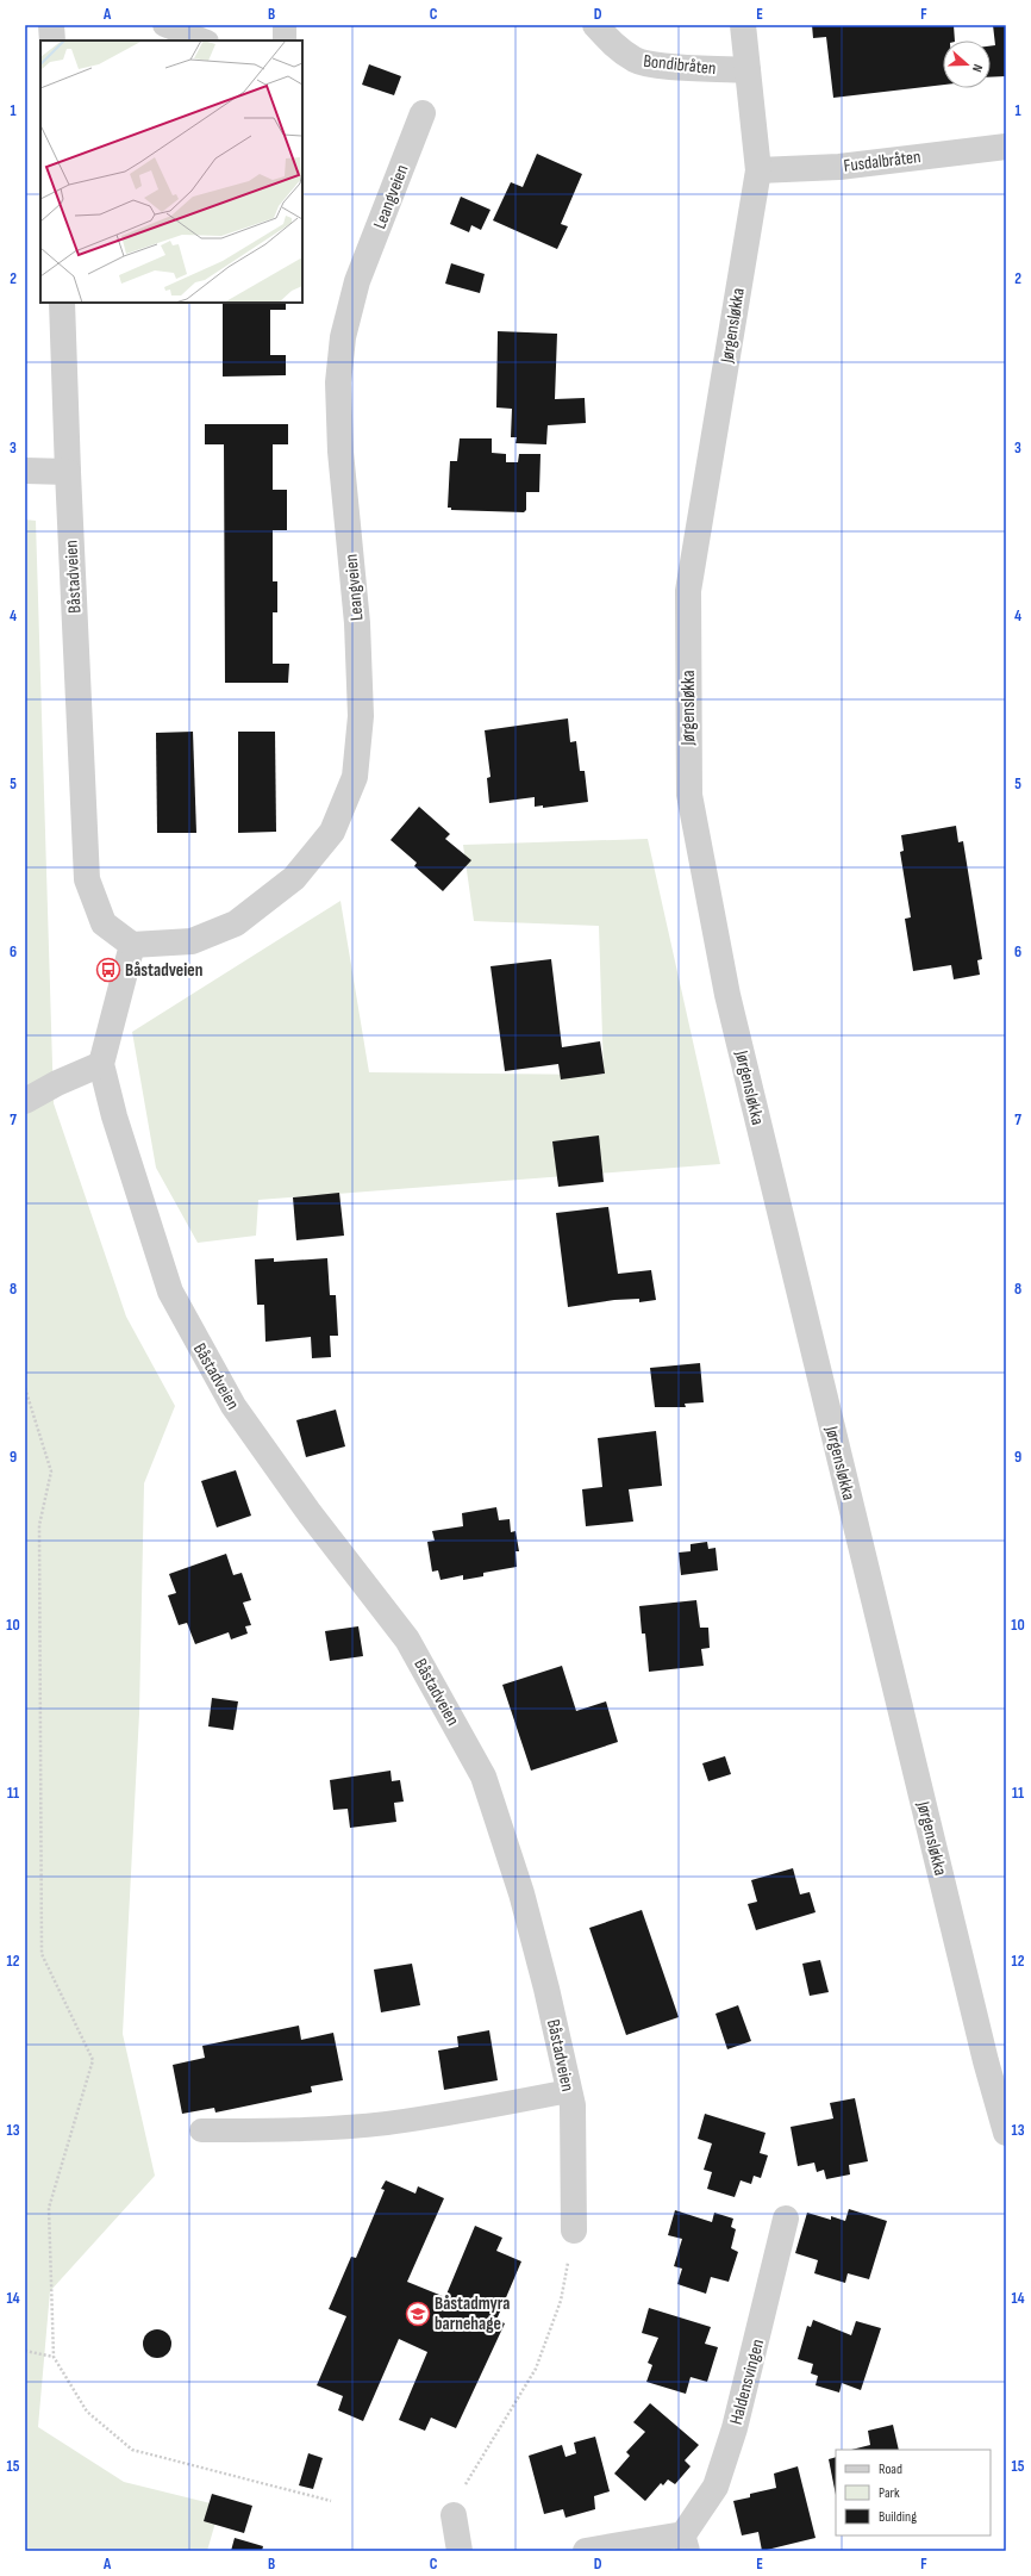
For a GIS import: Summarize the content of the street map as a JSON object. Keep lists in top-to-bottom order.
{
  "streets": {
    "street": [
      "Bondibråten",
      "Fusdalbråten",
      "Leangveien",
      "Jørgensløkka",
      "Båstadveien",
      "Haldensvingen"
    ]
  },
  "crossings": [
    ["Bondibråten", "Jørgensløkka"],
    ["Fusdalbråten", "Jørgensløkka"],
    ["Leangveien", "Båstadveien"]
  ],
  "places": {
    "bus stop": ["Båstadveien"],
    "school or university": ["Båstadmyra barnehage"]
  },
  "legend": ["Road", "Park", "Building"],
  "north": "right",
  "grid": {
    "columns": [
      "A",
      "B",
      "C",
      "D",
      "E",
      "F"
    ],
    "rows": [
      "1",
      "2",
      "3",
      "4",
      "5",
      "6",
      "7",
      "8",
      "9",
      "10",
      "11",
      "12",
      "13",
      "14",
      "15"
    ]
  }
}
